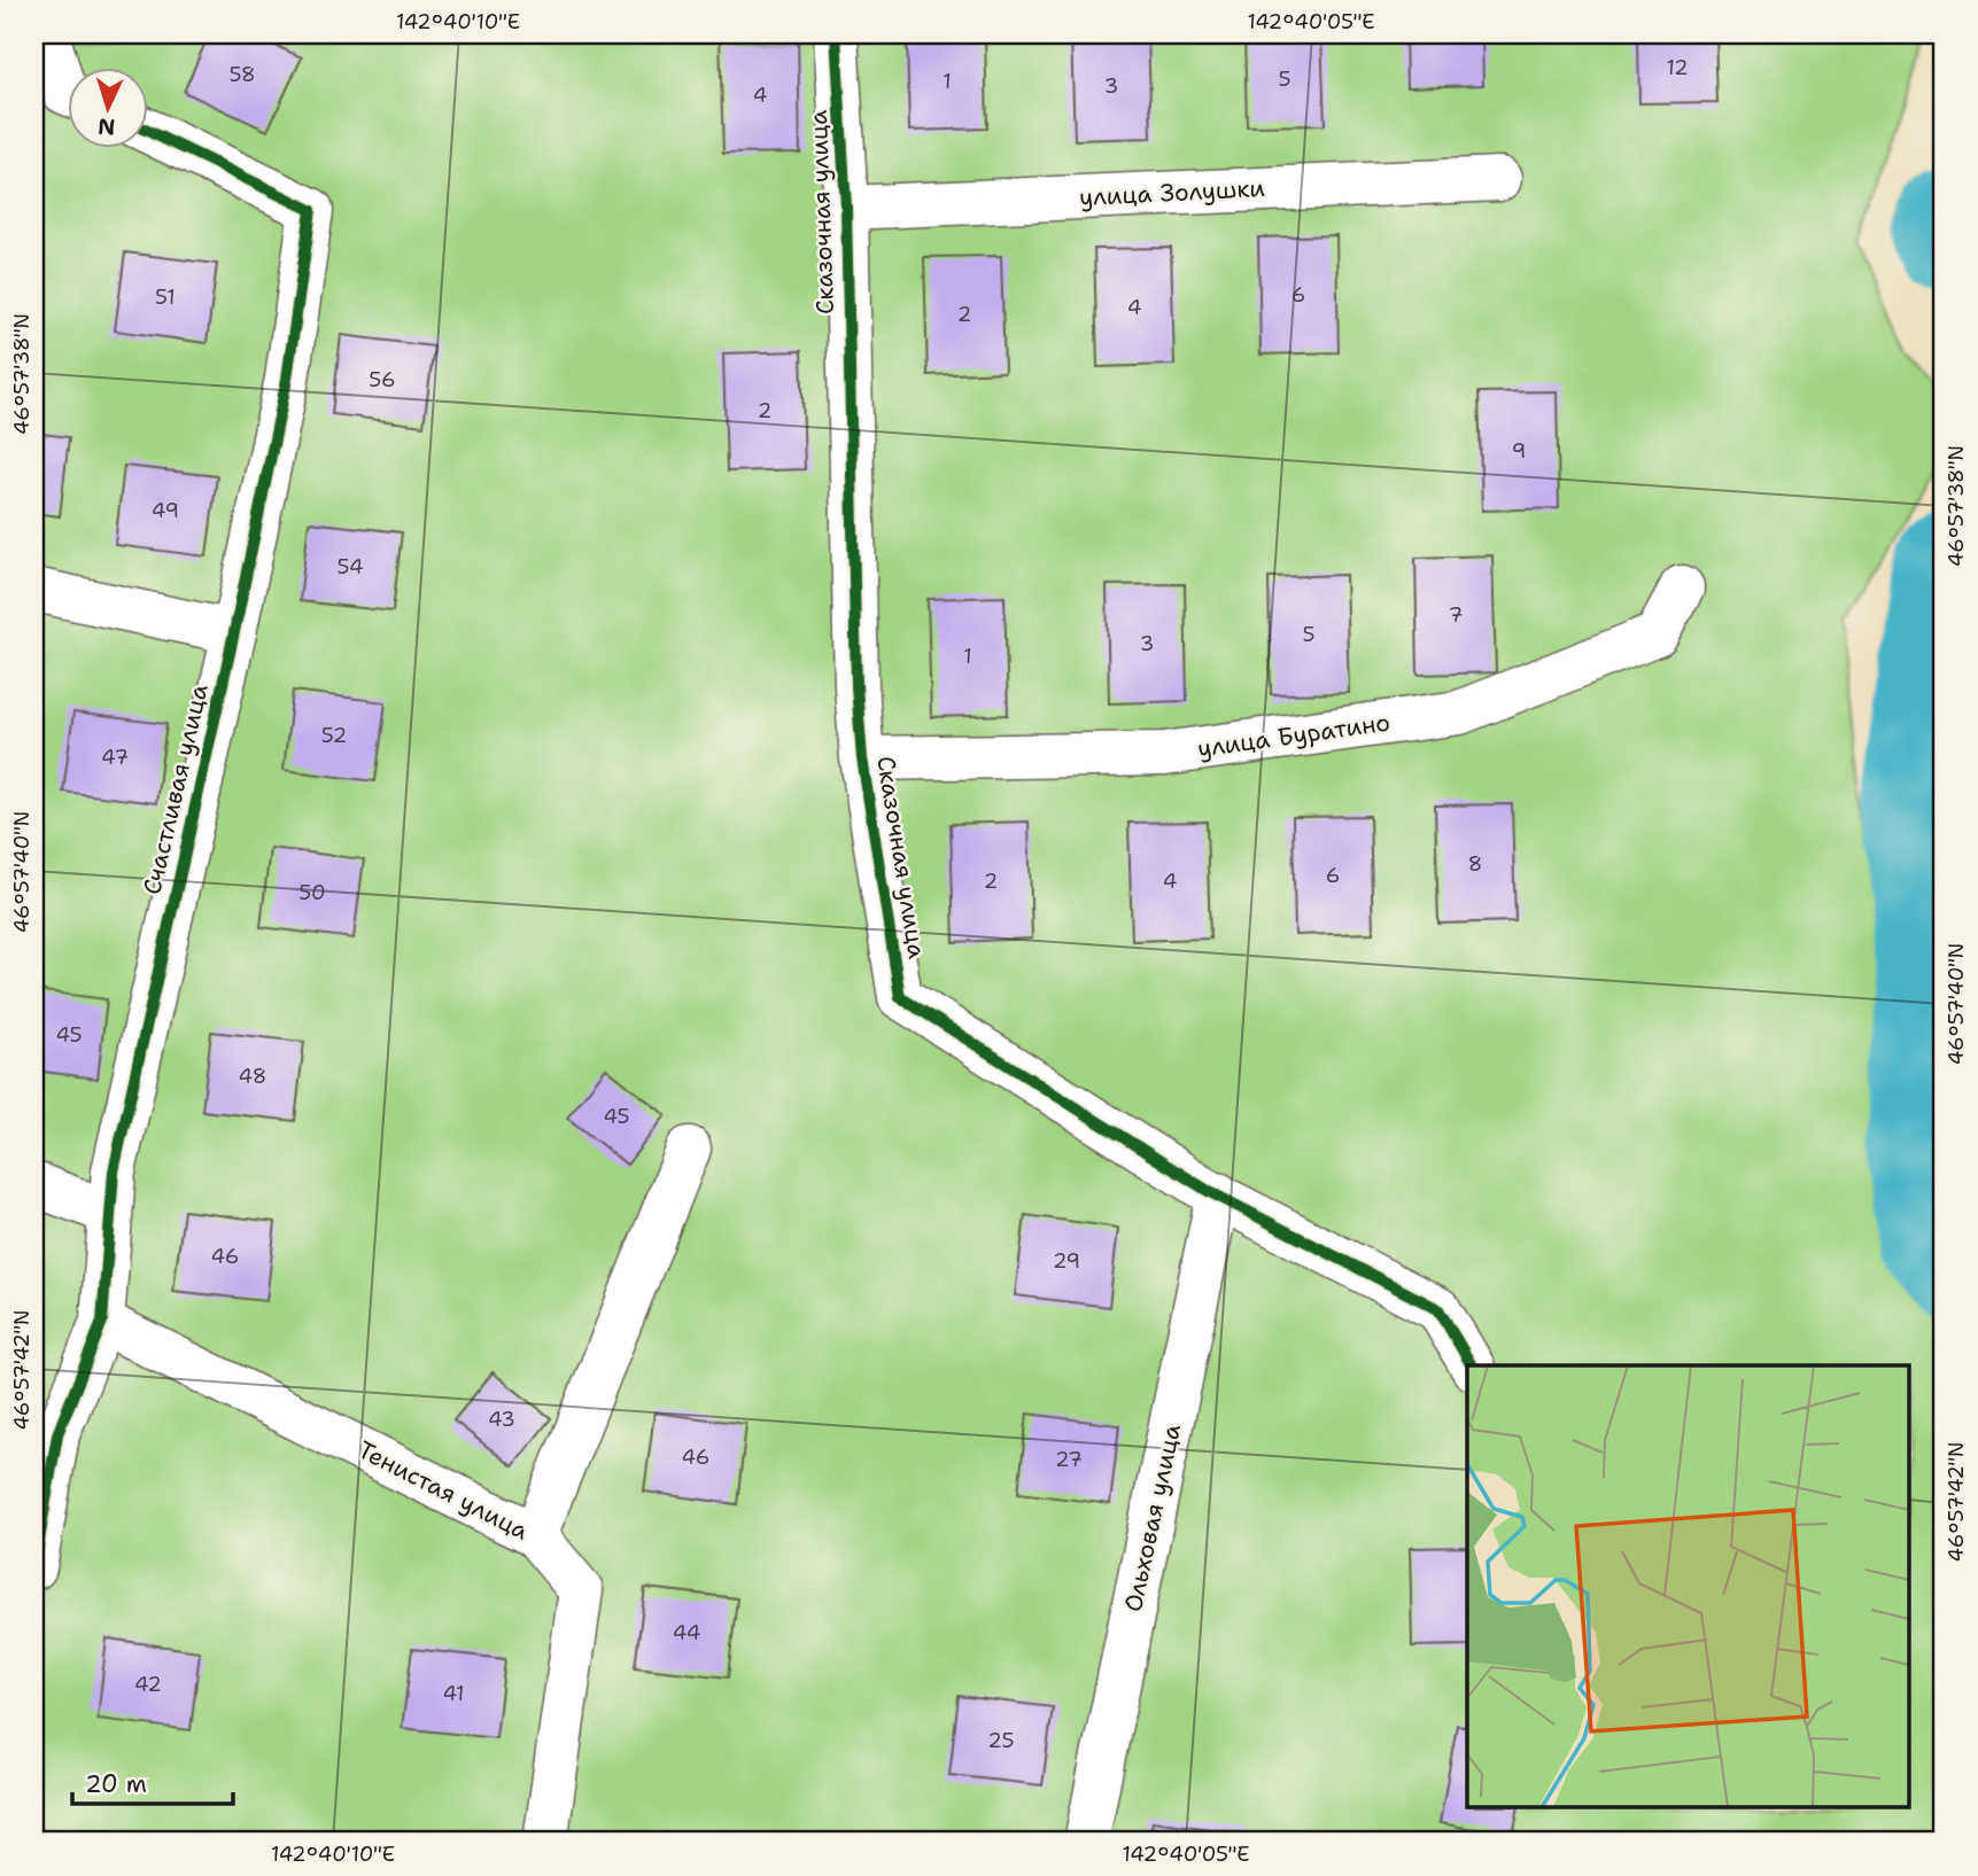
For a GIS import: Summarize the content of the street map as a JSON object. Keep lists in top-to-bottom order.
{
  "streets": {
    "street": [
      "улица Золушки",
      "Сказочная улица",
      "улица Буратино",
      "Счастливая улица",
      "Тенистая улица",
      "Ольховая улица"
    ]
  },
  "crossings": [
    ["улица Золушки", "Сказочная улица"],
    ["Сказочная улица", "улица Буратино"],
    ["Сказочная улица", "Ольховая улица"],
    ["Счастливая улица", "Тенистая улица"]
  ],
  "house_numbers": [
    "12",
    "58",
    "5",
    "1",
    "3",
    "4",
    "6",
    "51",
    "4",
    "2",
    "56",
    "2",
    "9",
    "49",
    "54",
    "7",
    "5",
    "3",
    "1",
    "52",
    "47",
    "8",
    "6",
    "2",
    "4",
    "50",
    "45",
    "48",
    "45",
    "46",
    "29",
    "43",
    "46",
    "27",
    "44",
    "42",
    "41",
    "25"
  ],
  "scale_bar": "20 m",
  "north": "bottom",
  "coordinates": [
    "142°40'10\"E",
    "142°40'05\"E",
    "46°57'38\"N",
    "46°57'40\"N",
    "46°57'42\"N"
  ]
}
